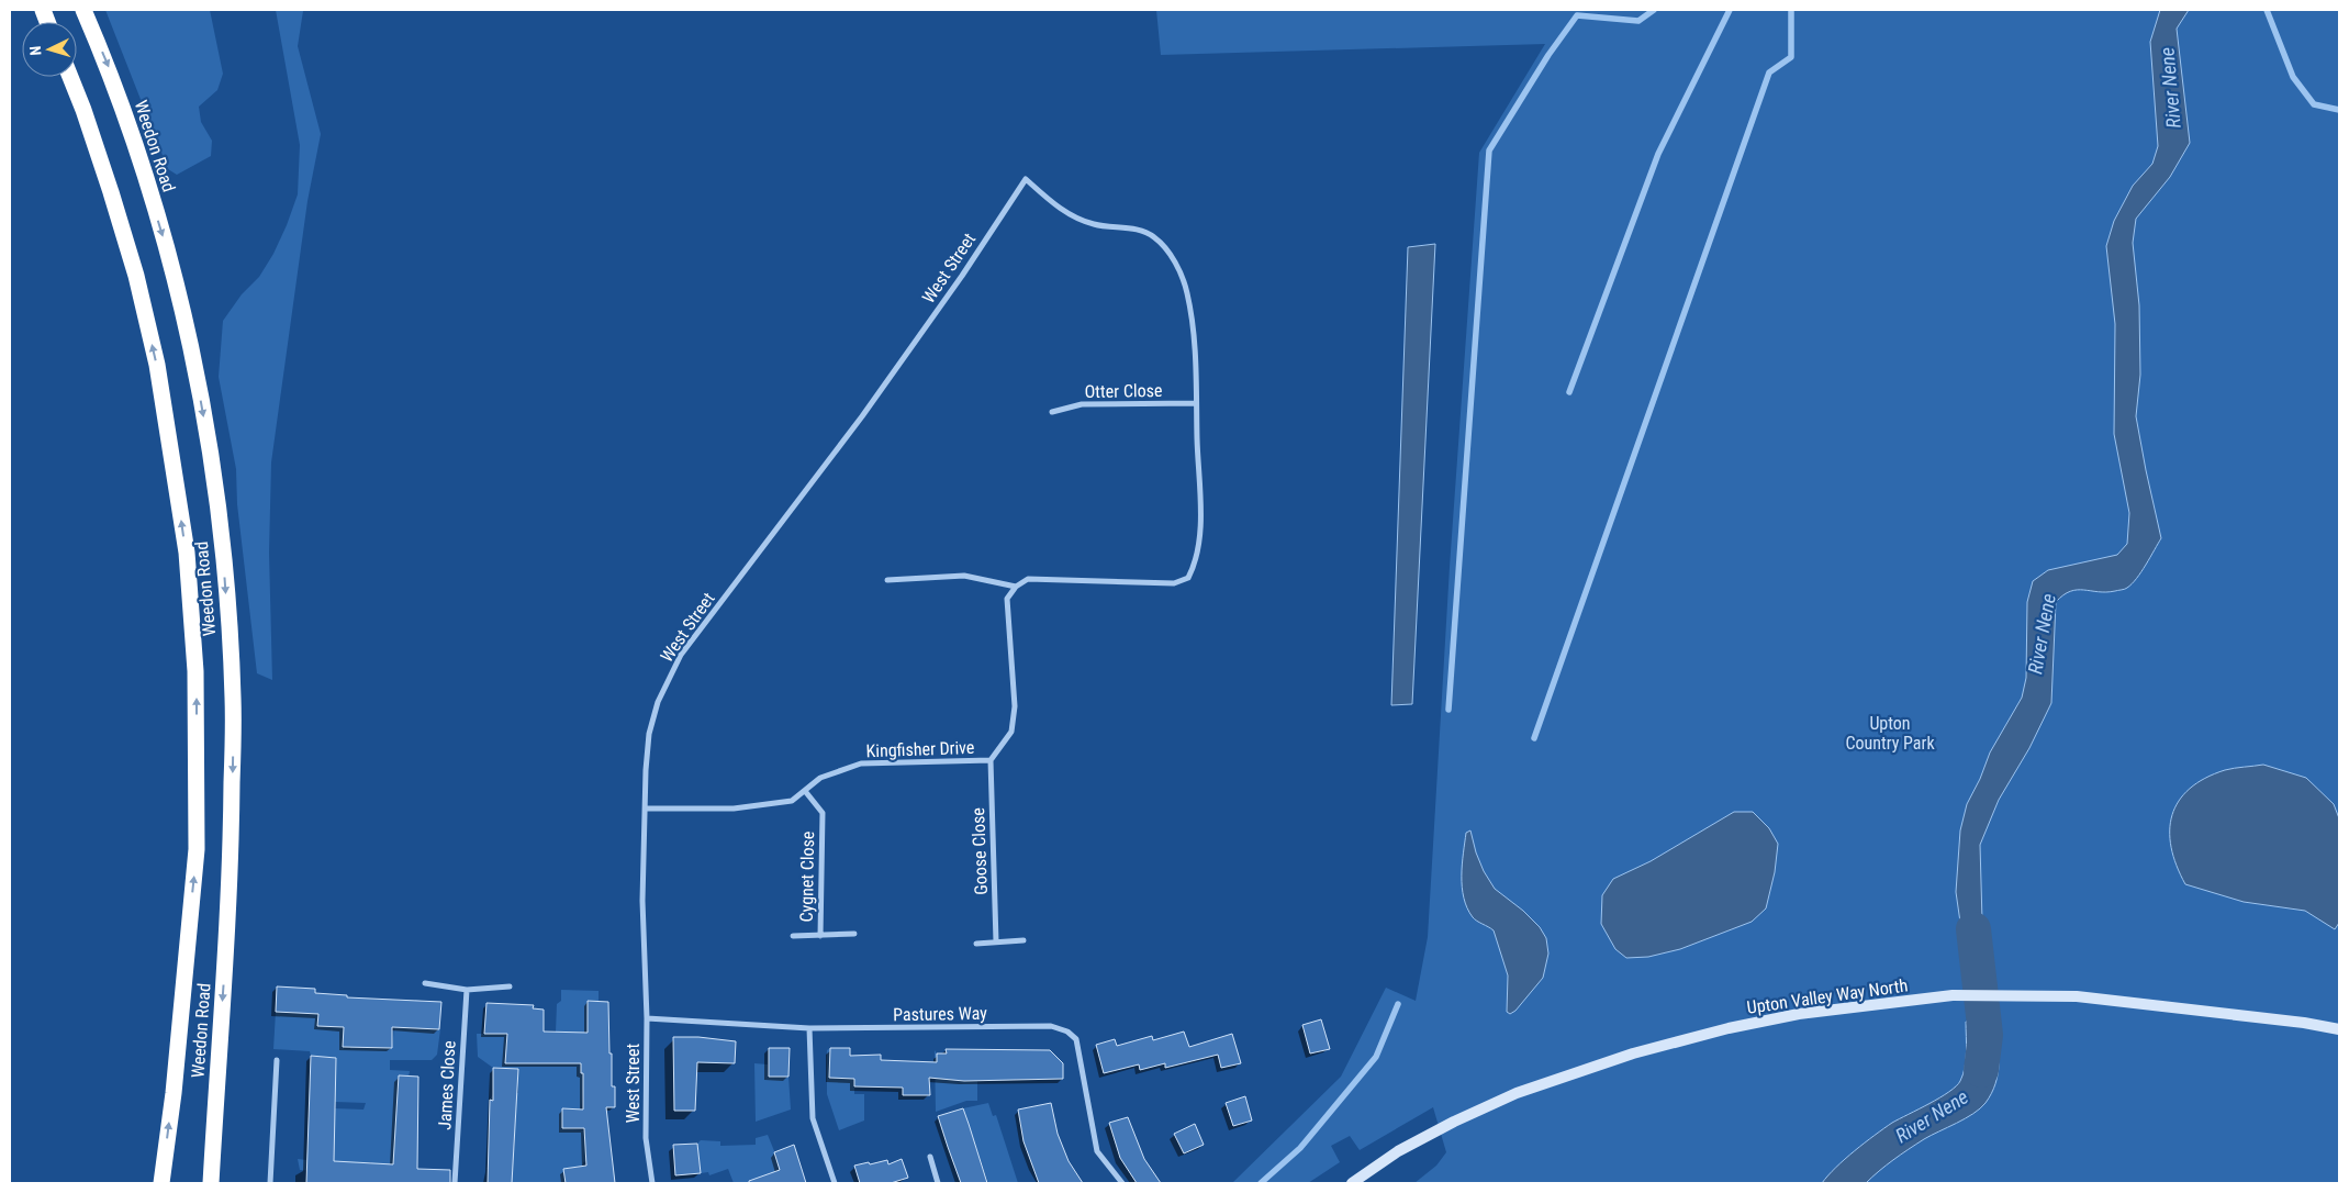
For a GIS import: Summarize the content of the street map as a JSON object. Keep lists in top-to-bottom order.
{
  "streets": {
    "highway": ["Weedon Road"],
    "street": [
      "West Street",
      "Otter Close",
      "Kingfisher Drive",
      "Goose Close",
      "Cygnet Close",
      "Upton Valley Way North",
      "Pastures Way",
      "James Close"
    ]
  },
  "crossings": [
    ["West Street", "Otter Close"],
    ["West Street", "Kingfisher Drive"],
    ["West Street", "Pastures Way"],
    ["Kingfisher Drive", "Goose Close"],
    ["Kingfisher Drive", "Cygnet Close"]
  ],
  "water": ["River Nene"],
  "parks": ["Upton Country Park"],
  "north": "left"
}
